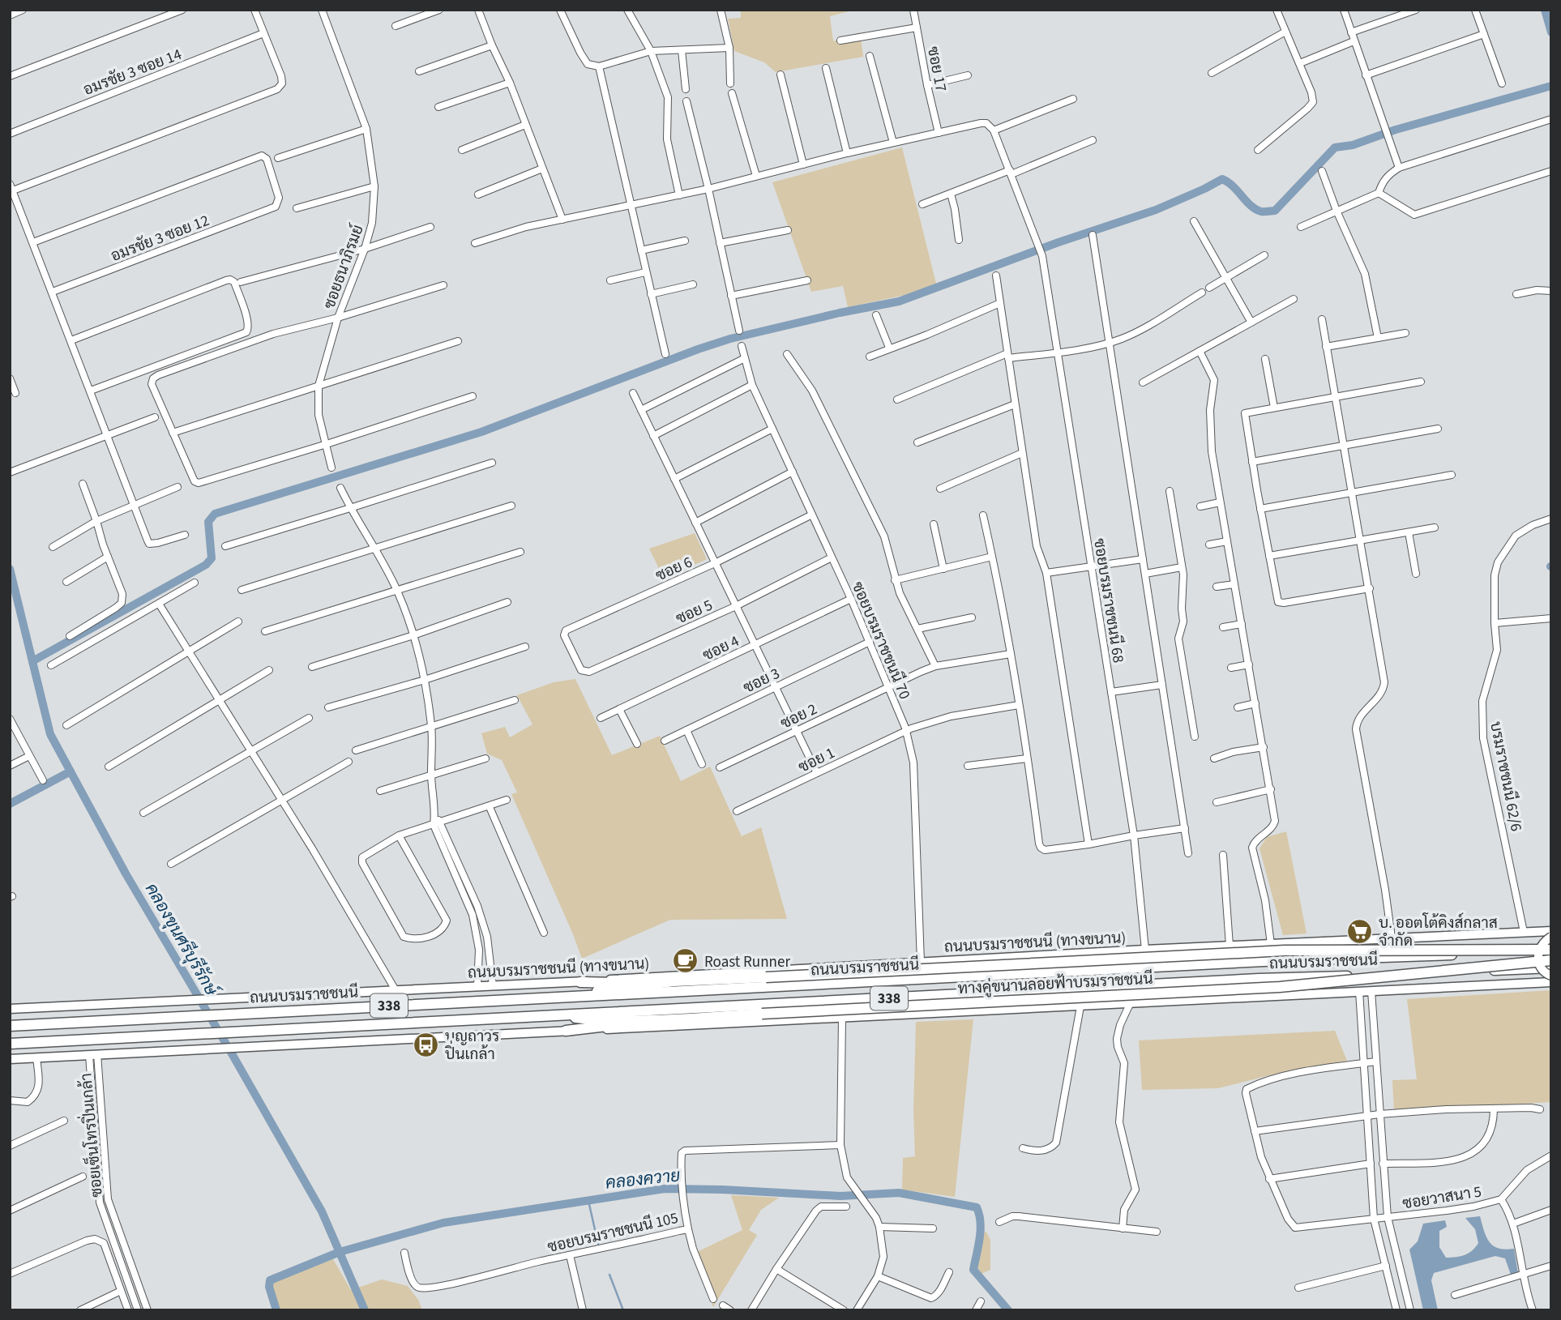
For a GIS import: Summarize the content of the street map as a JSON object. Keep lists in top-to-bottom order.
{
  "streets": {
    "main road": [
      "ถนนบรมราชชนนี (ทางขนาน)",
      "ถนนบรมราชชนนี",
      "ทางคู่ขนานลอยฟ้าบรมราชชนนี",
      "338"
    ],
    "street": [
      "ซอย 17",
      "อมรชัย 3 ซอย 14",
      "อมรชัย 3 ซอย 12",
      "ซอยธนาภิรมย์",
      "ซอย 6",
      "ซอยบรมราชชนนี 68",
      "ซอย 5",
      "ซอยบรมราชชนนี 70",
      "ซอย 4",
      "ซอย 3",
      "ซอย 2",
      "ซอย 1",
      "บรมราชชนนี 62/6",
      "ซอยเซ็นโทรปิ่นเกล้า",
      "ซอยวาสนา 5",
      "ซอยบรมราชชนนี 105"
    ]
  },
  "crossings": [
    ["ซอย 6", "ซอย 5"],
    ["ซอย 6", "ซอยบรมราชชนนี 70"],
    ["ซอยบรมราชชนนี 68", "ถนนบรมราชชนนี (ทางขนาน)"],
    ["ซอย 5", "ซอยบรมราชชนนี 70"],
    ["ซอยบรมราชชนนี 70", "ซอย 4"],
    ["ซอยบรมราชชนนี 70", "ซอย 3"],
    ["ซอยบรมราชชนนี 70", "ซอย 2"],
    ["ซอยบรมราชชนนี 70", "ซอย 1"],
    ["ซอยบรมราชชนนี 70", "ถนนบรมราชชนนี (ทางขนาน)"],
    ["บรมราชชนนี 62/6", "ถนนบรมราชชนนี (ทางขนาน)"],
    ["ถนนบรมราชชนนี", "ทางคู่ขนานลอยฟ้าบรมราชชนนี"],
    ["338", "ซอยเซ็นโทรปิ่นเกล้า"]
  ],
  "water": ["คลองขุนศรีบุรีรักษ์", "คลองควาย"],
  "places": {
    "supermarket": ["บ. ออตโต้คิงส์กลาส จำกัด"],
    "cafe": ["Roast Runner"],
    "bus stop": ["บุญถาวร ปิ่นเกล้า"]
  }
}
